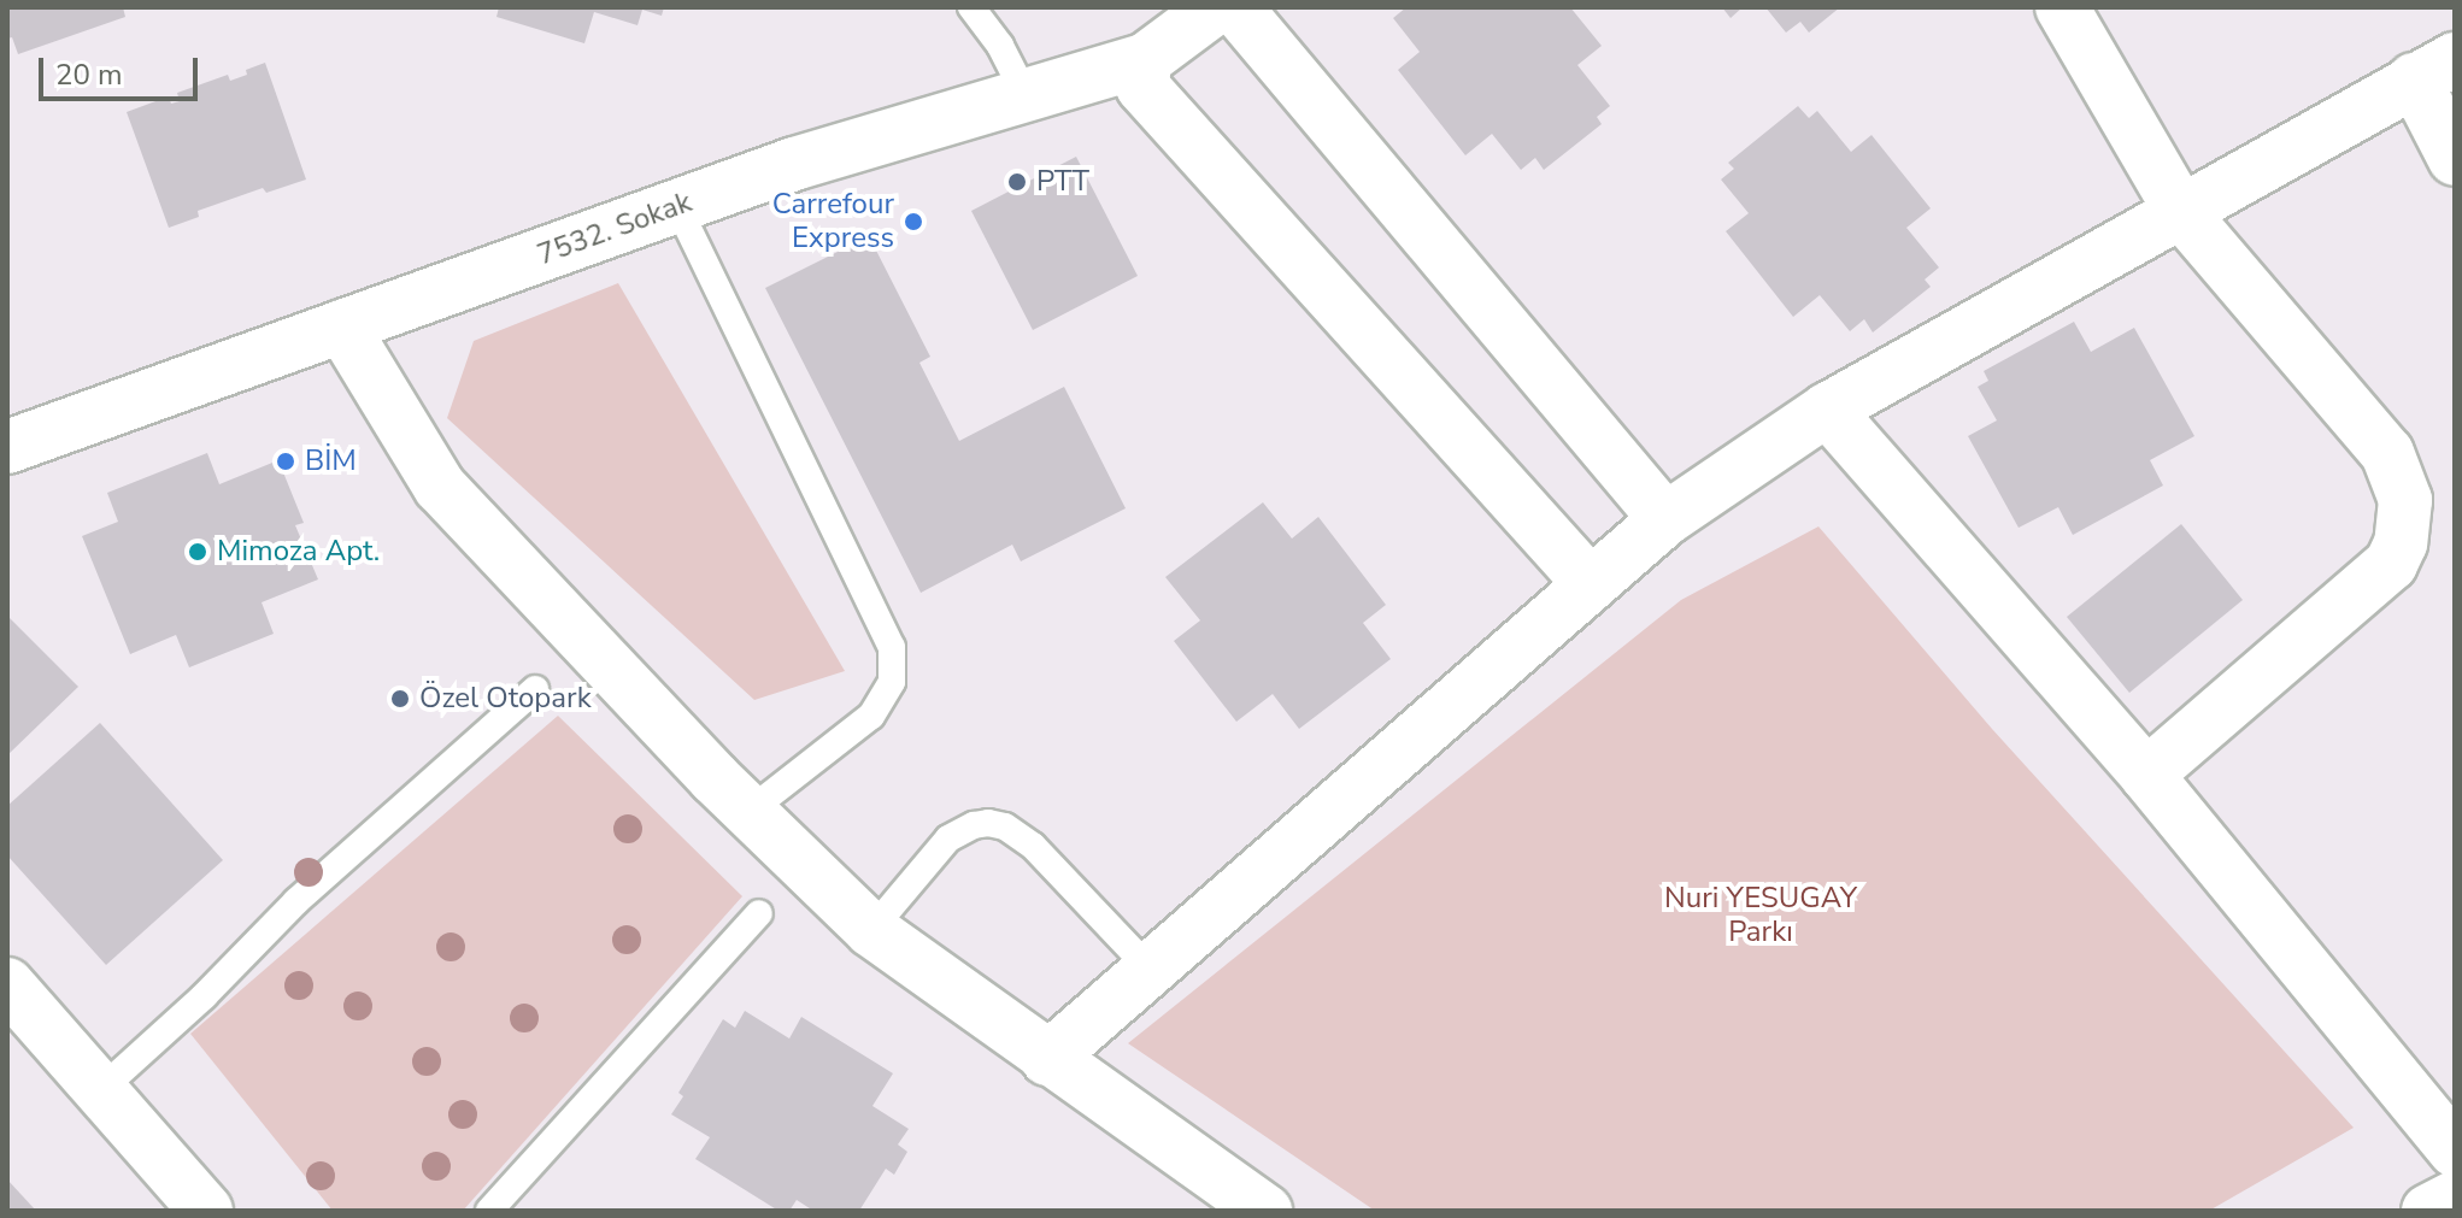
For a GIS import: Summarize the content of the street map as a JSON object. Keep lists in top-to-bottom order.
{
  "streets": {
    "street": ["7532. Sokak"]
  },
  "parks": ["Nuri YESUGAY Parkı"],
  "places": [
    "PTT",
    "Carrefour Express",
    "BİM",
    "Mimoza Apt.",
    "Özel Otopark"
  ],
  "scale_bar": "20 m"
}
